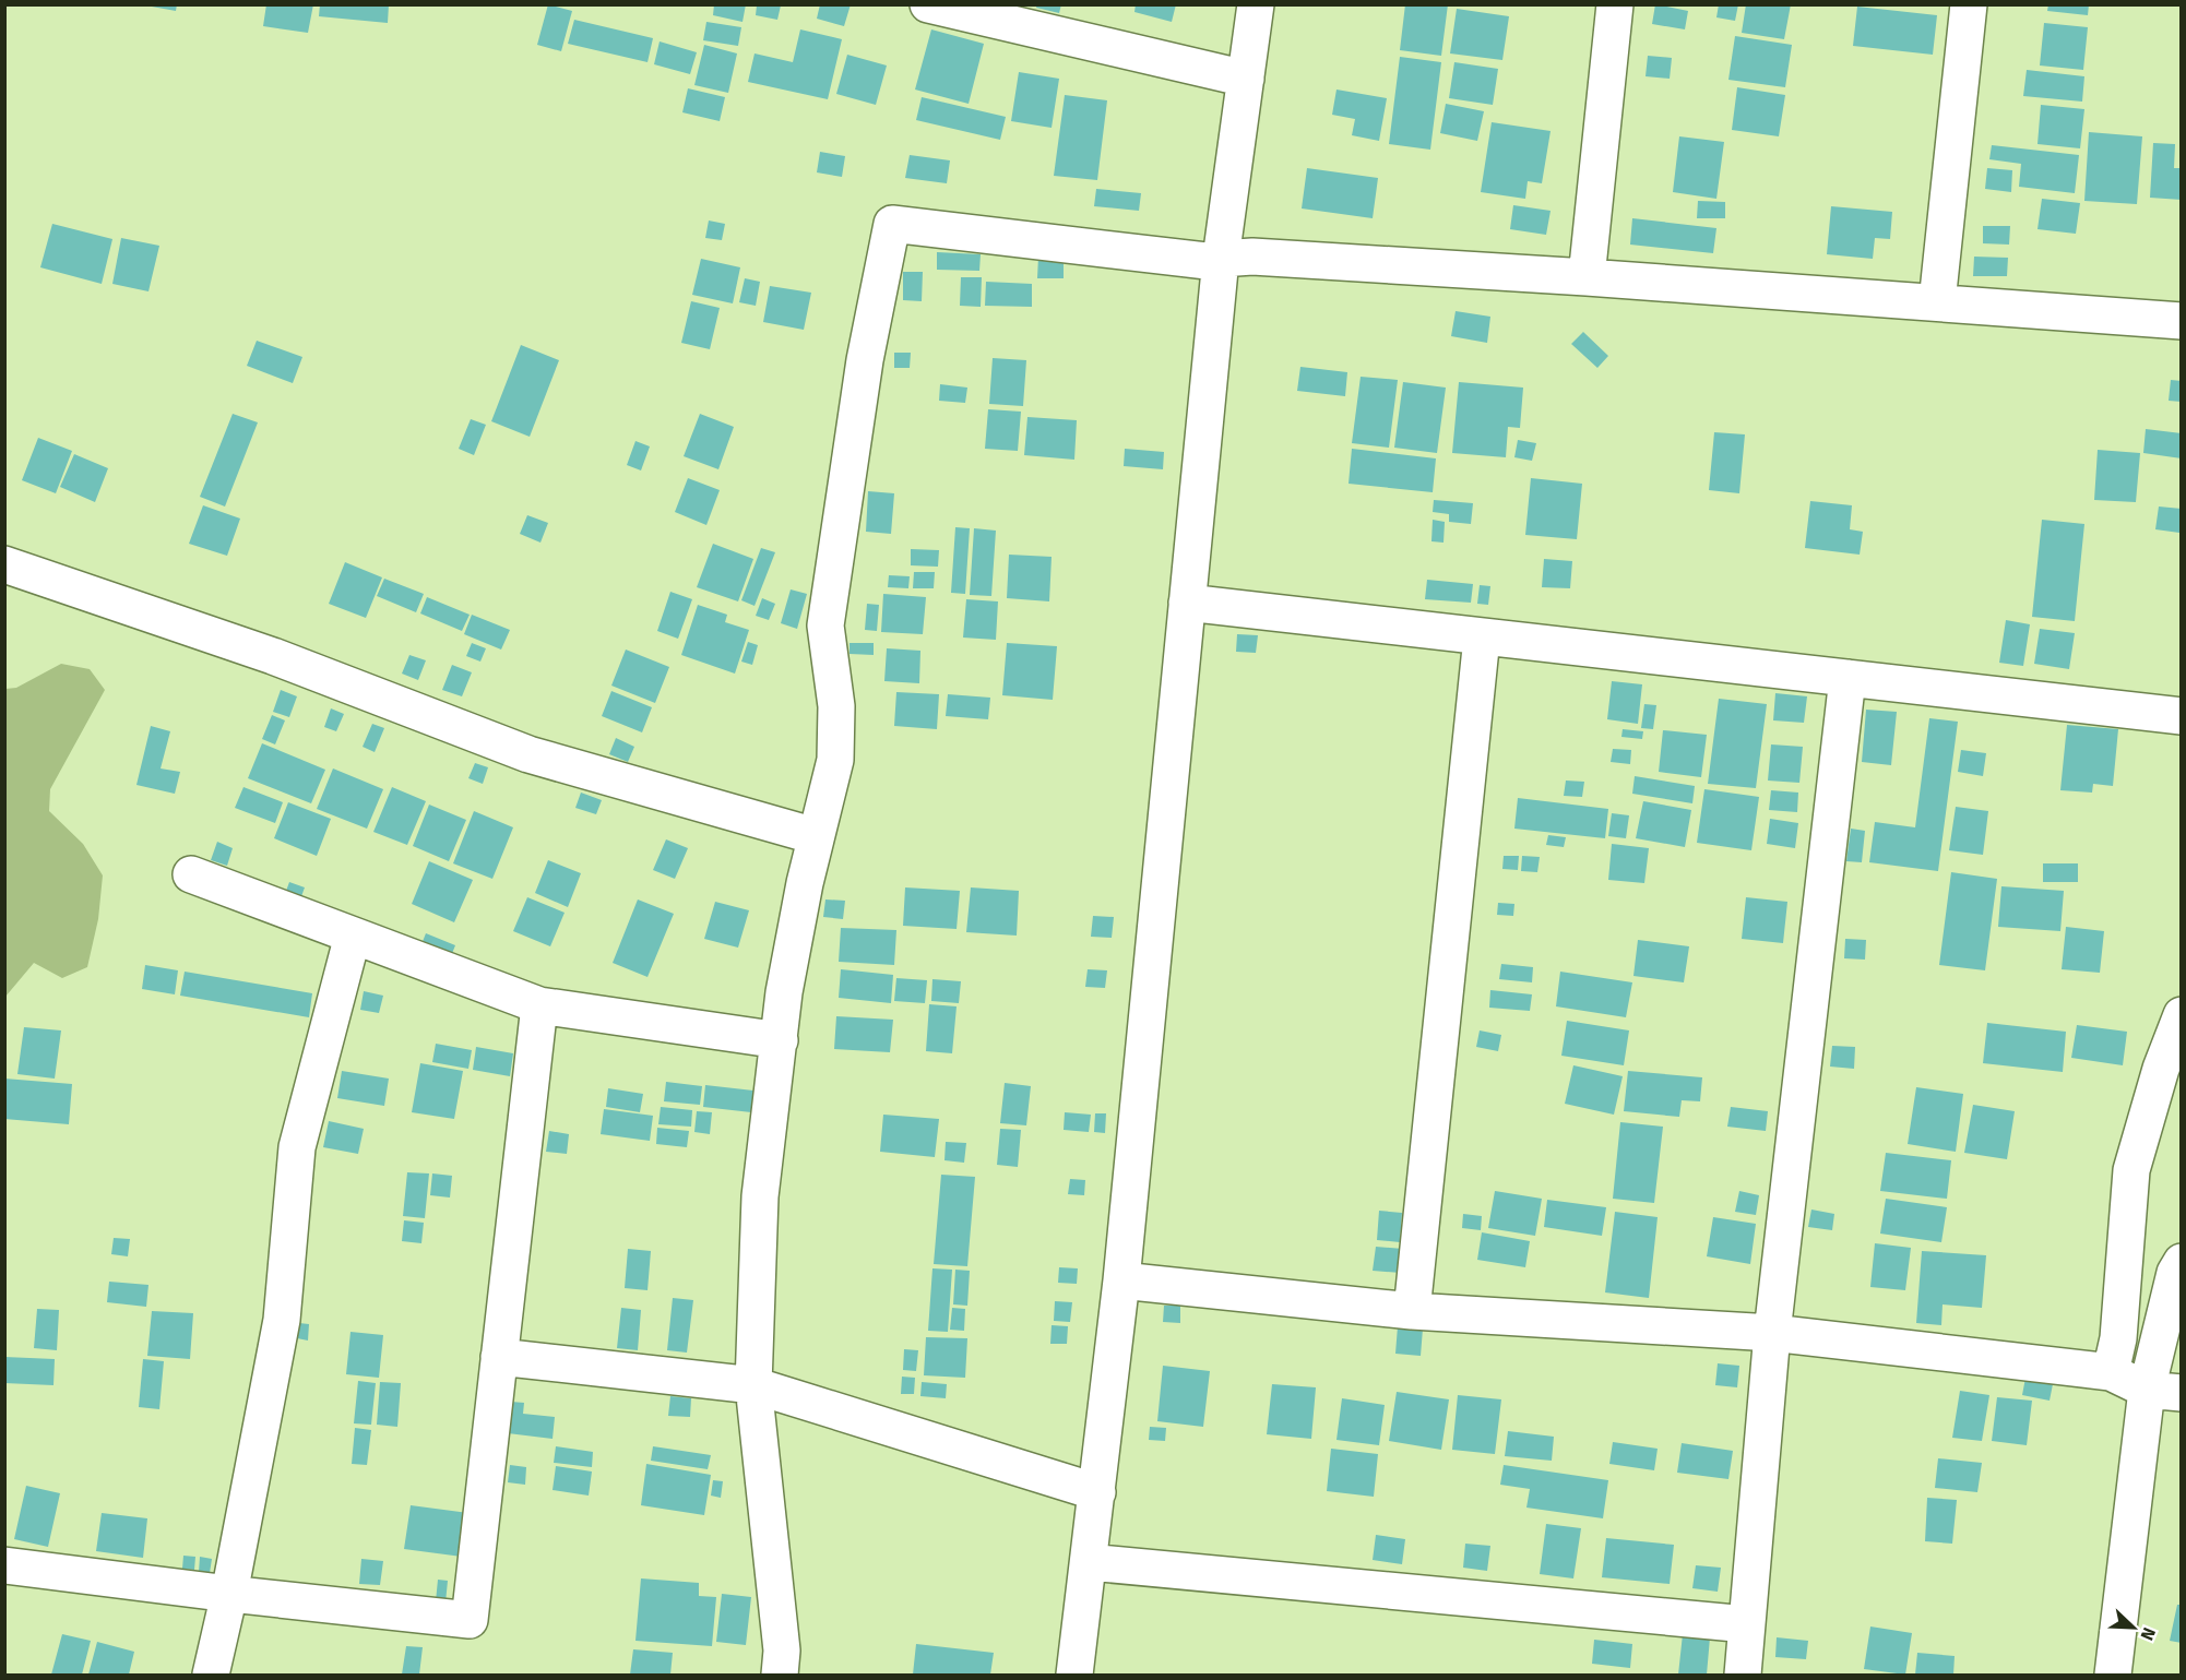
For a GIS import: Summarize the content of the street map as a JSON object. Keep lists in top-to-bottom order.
{
  "north": "bottom right"
}
